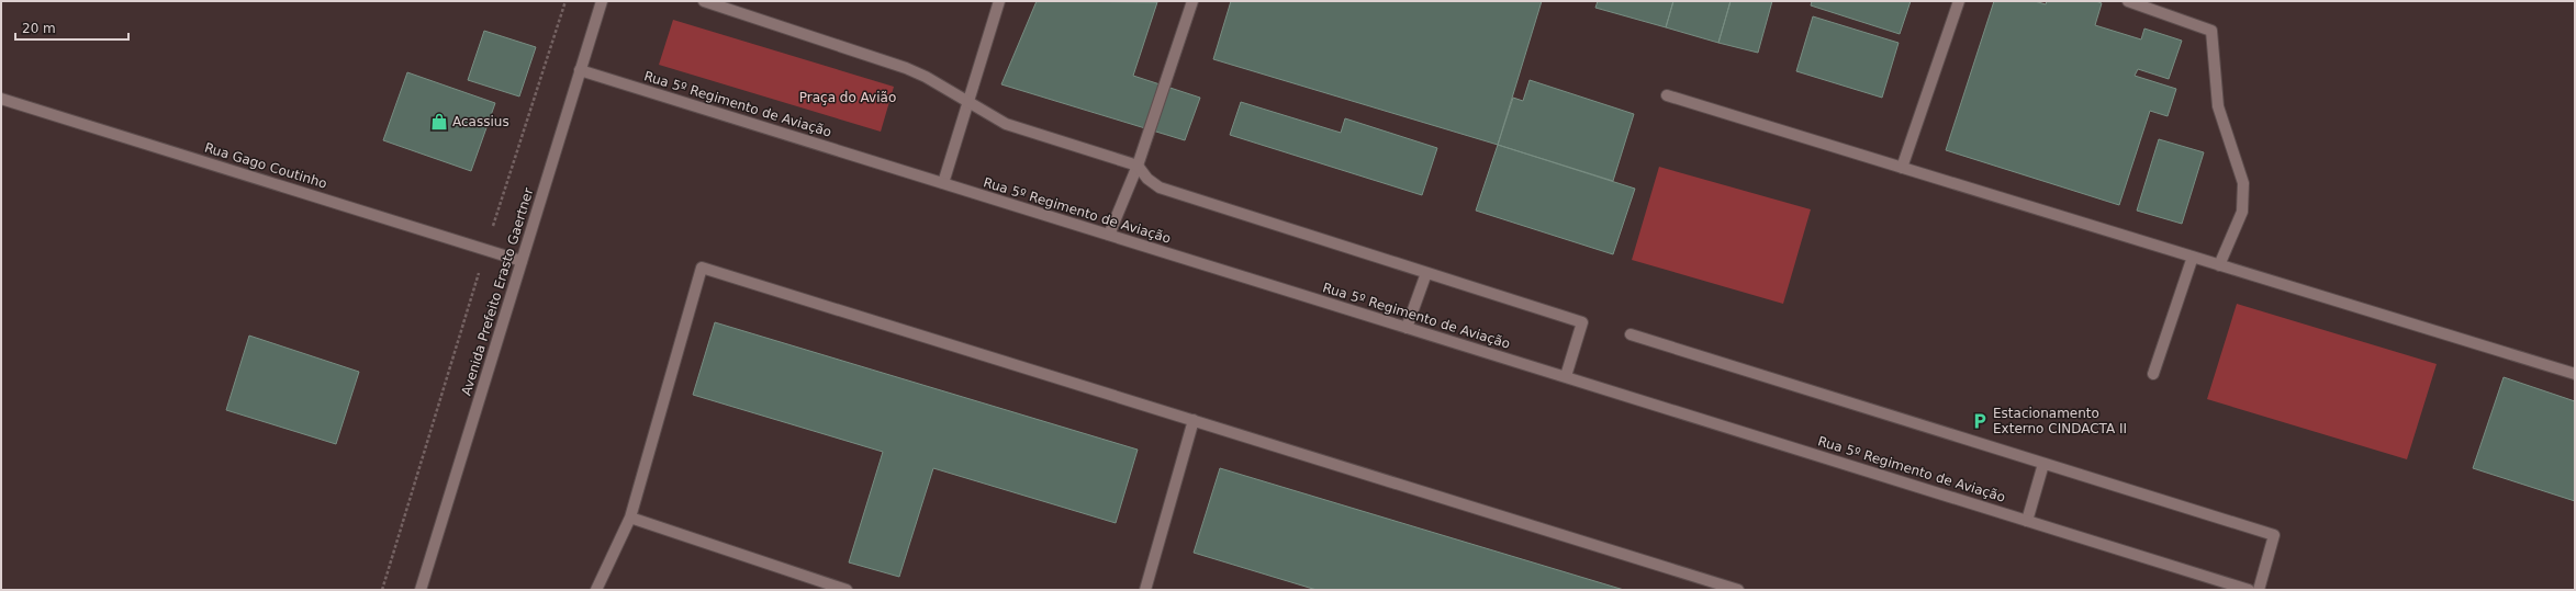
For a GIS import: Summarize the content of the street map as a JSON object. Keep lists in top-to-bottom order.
{
  "streets": {
    "street": ["Rua 5º Regimento de Aviação", "Rua Gago Coutinho", "Avenida Prefeito Erasto Gaertner"]
  },
  "crossings": [
    ["Rua 5º Regimento de Aviação", "Avenida Prefeito Erasto Gaertner"],
    ["Rua Gago Coutinho", "Avenida Prefeito Erasto Gaertner"]
  ],
  "parks": ["Praça do Avião"],
  "places": {
    "shop": ["Acassius"],
    "parking": ["Estacionamento Externo CINDACTA II"]
  },
  "scale_bar": "20 m"
}
